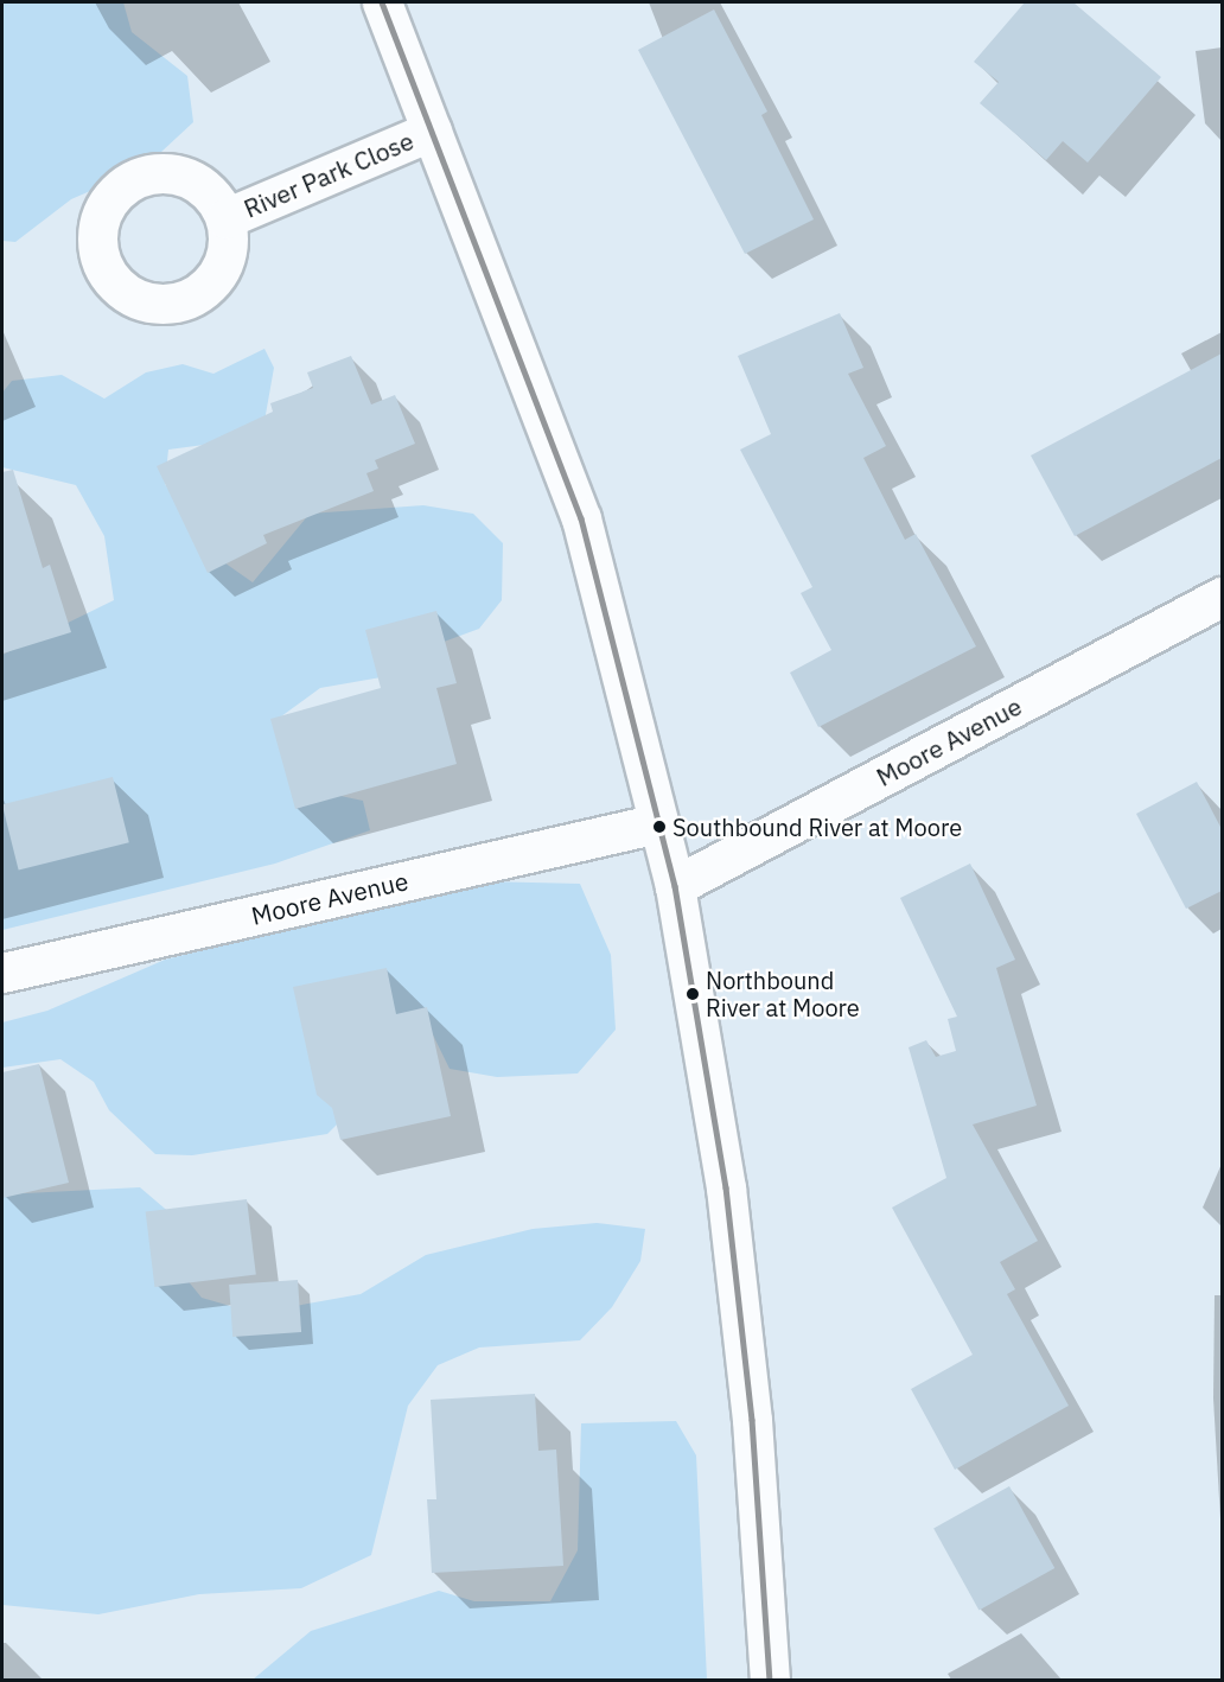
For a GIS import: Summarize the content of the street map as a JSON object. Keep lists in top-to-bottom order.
{
  "streets": {
    "street": ["River Park Close", "Moore Avenue"]
  },
  "places": ["Southbound River at Moore", "Northbound River at Moore"]
}
